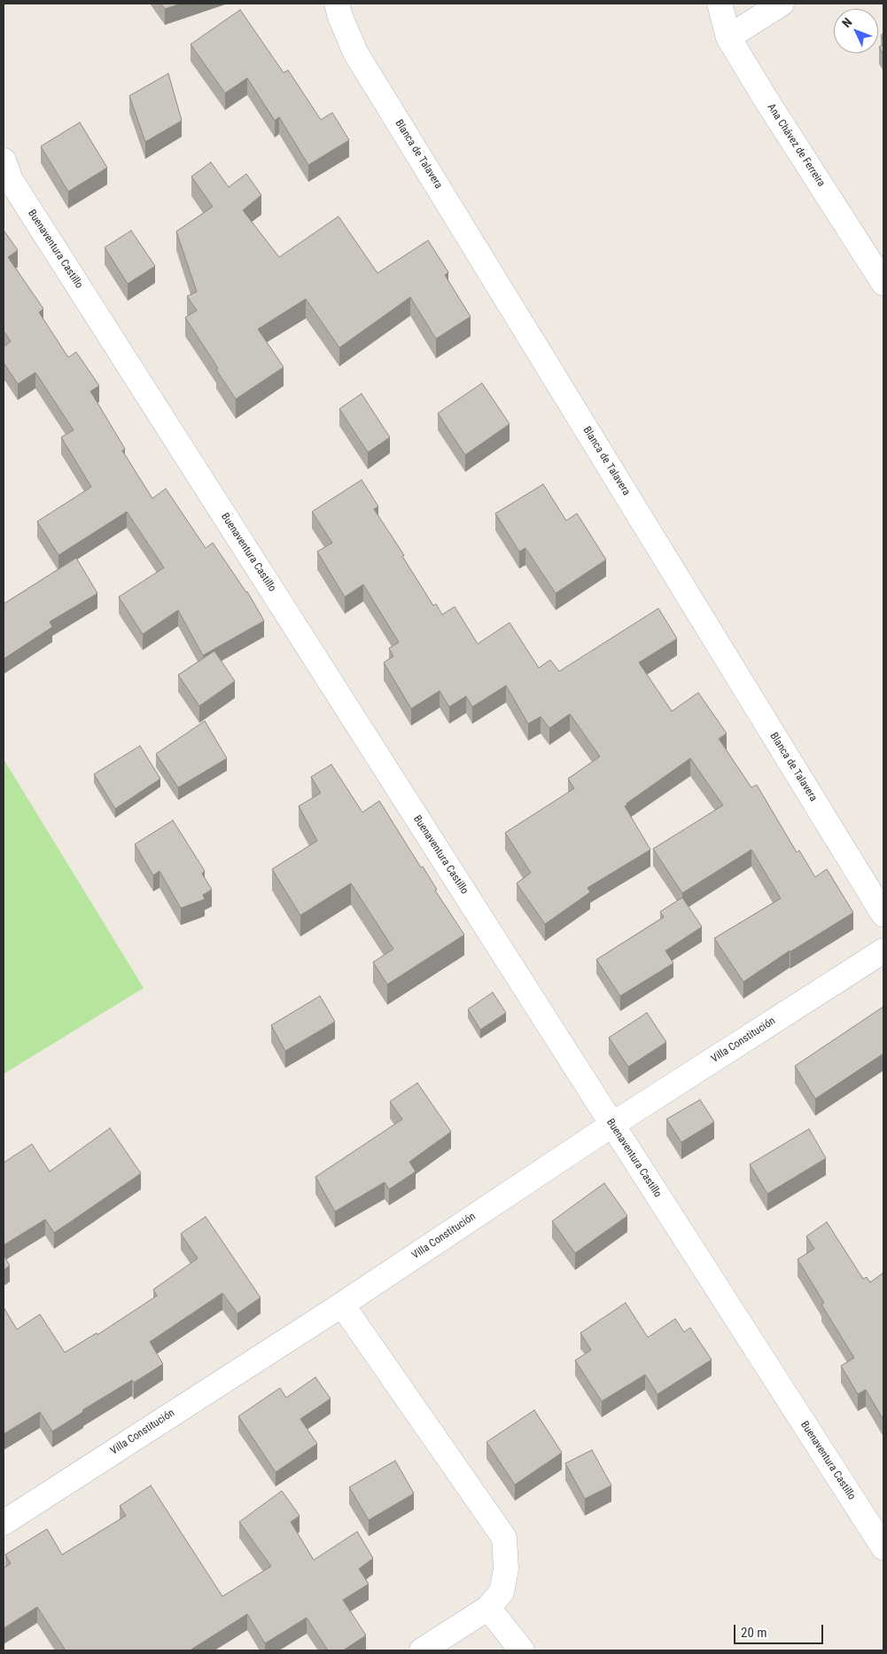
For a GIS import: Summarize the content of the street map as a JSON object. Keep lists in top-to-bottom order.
{
  "streets": {
    "street": [
      "Ana Chávez de Ferreira",
      "Blanca de Talavera",
      "Buenaventura Castillo",
      "Villa Constitución"
    ]
  },
  "crossings": [
    ["Buenaventura Castillo", "Villa Constitución"]
  ],
  "scale_bar": "20 m",
  "north": "top left"
}
